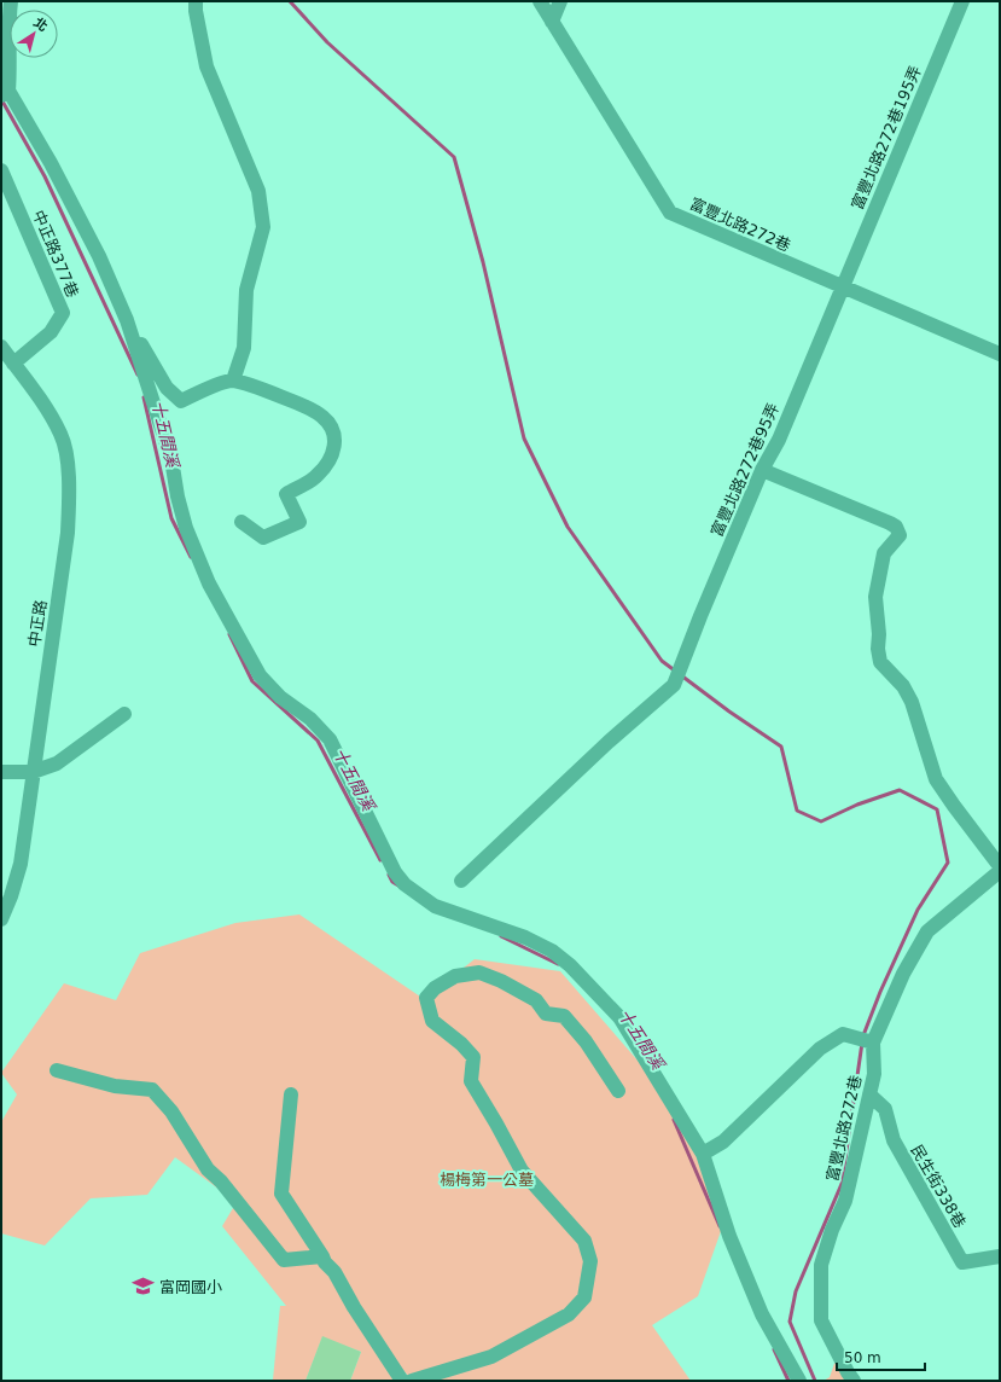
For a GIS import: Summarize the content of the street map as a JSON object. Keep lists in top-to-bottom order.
{
  "streets": {
    "street": [
      "富豐北路272巷195弄",
      "富豐北路272巷",
      "中正路377巷",
      "富豐北路272巷95弄",
      "中正路",
      "民生街338巷"
    ]
  },
  "crossings": [
    ["富豐北路272巷195弄", "富豐北路272巷"],
    ["富豐北路272巷195弄", "富豐北路272巷95弄"],
    ["富豐北路272巷", "富豐北路272巷95弄"],
    ["富豐北路272巷", "民生街338巷"],
    ["中正路377巷", "中正路"]
  ],
  "water": ["十五間溪"],
  "parks": ["楊梅第一公墓"],
  "places": {
    "school or university": ["富岡國小"]
  },
  "scale_bar": "50 m",
  "north": "top right"
}
